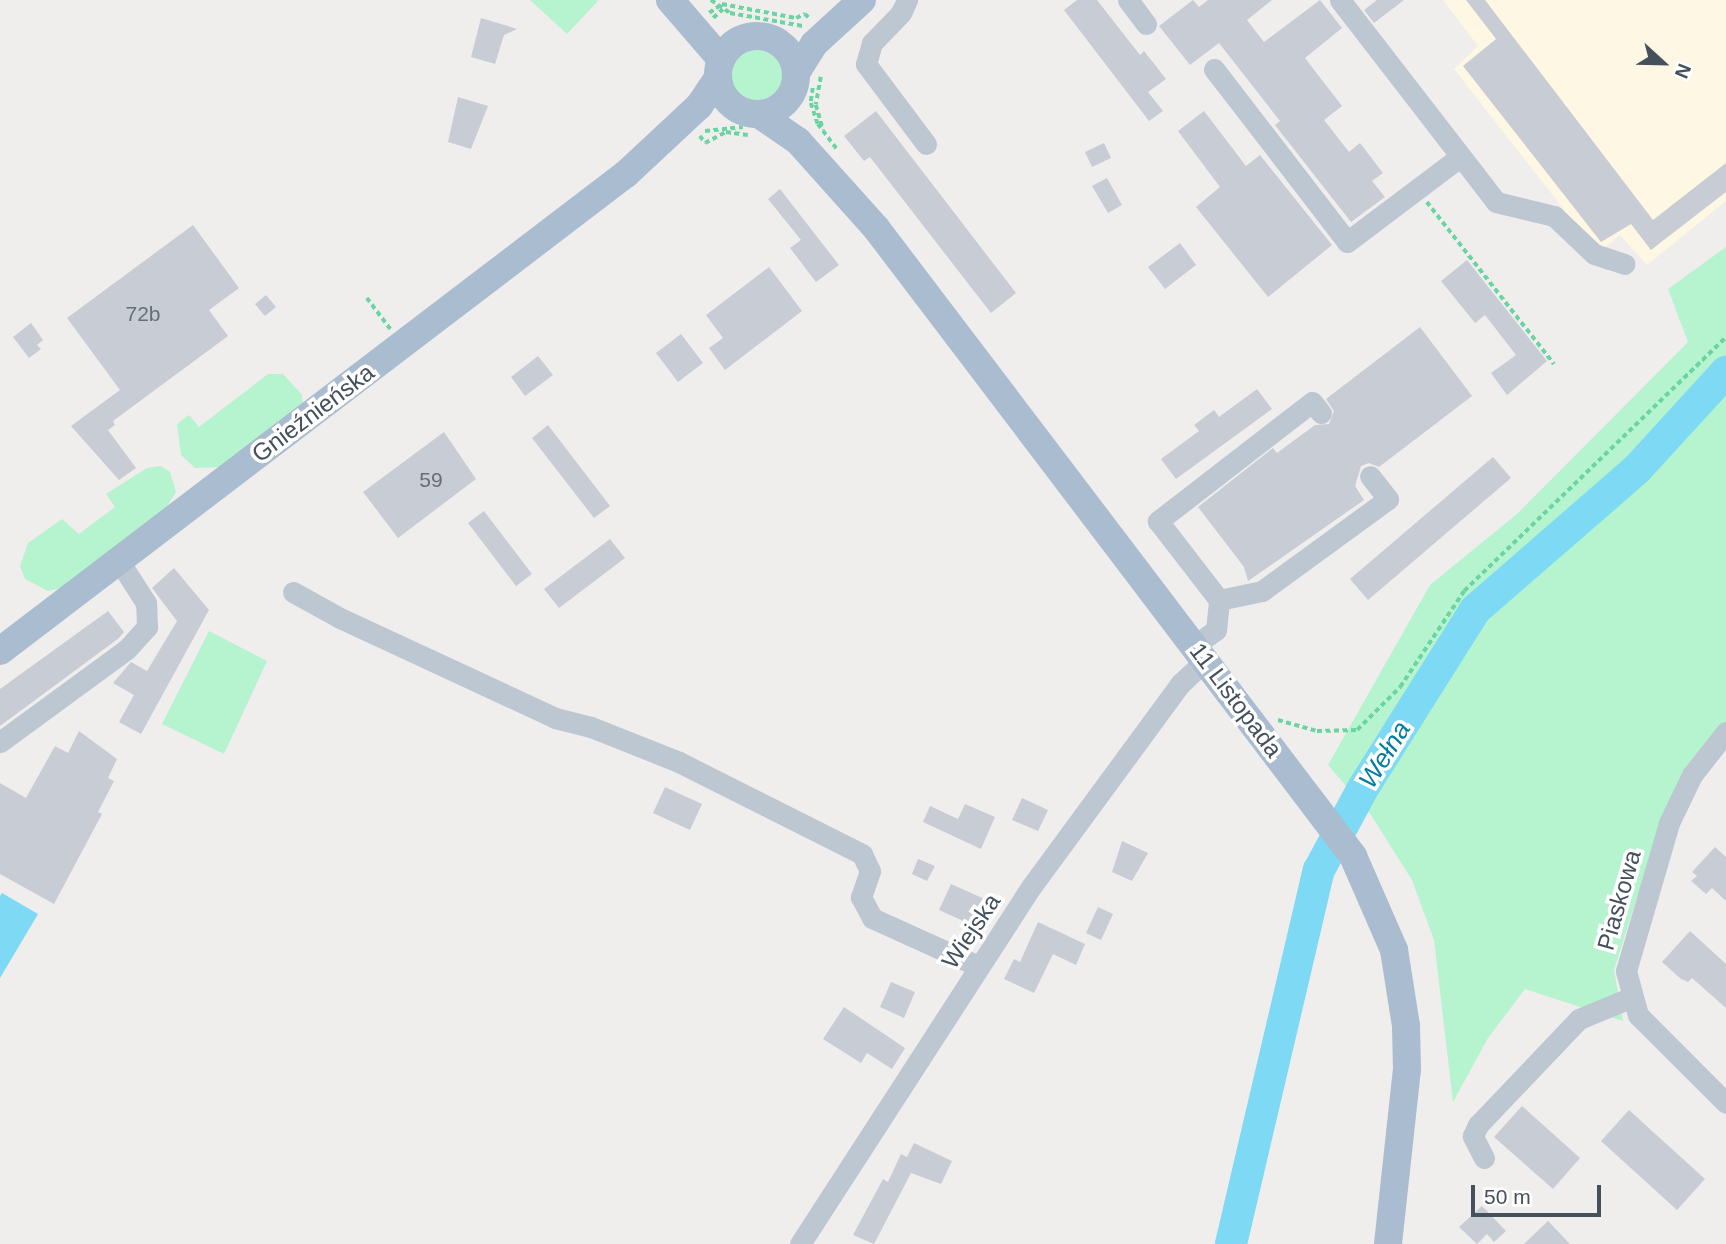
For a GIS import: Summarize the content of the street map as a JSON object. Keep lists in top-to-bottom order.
{
  "streets": {
    "main road": ["Gnieźnieńska", "11 Listopada"],
    "street": ["Piaskowa", "Wiejska"]
  },
  "crossings": [
    ["Gnieźnieńska", "11 Listopada"],
    ["11 Listopada", "Wiejska"]
  ],
  "water": ["Wełna"],
  "house_numbers": ["72b", "59"],
  "scale_bar": "50 m",
  "north": "right"
}
